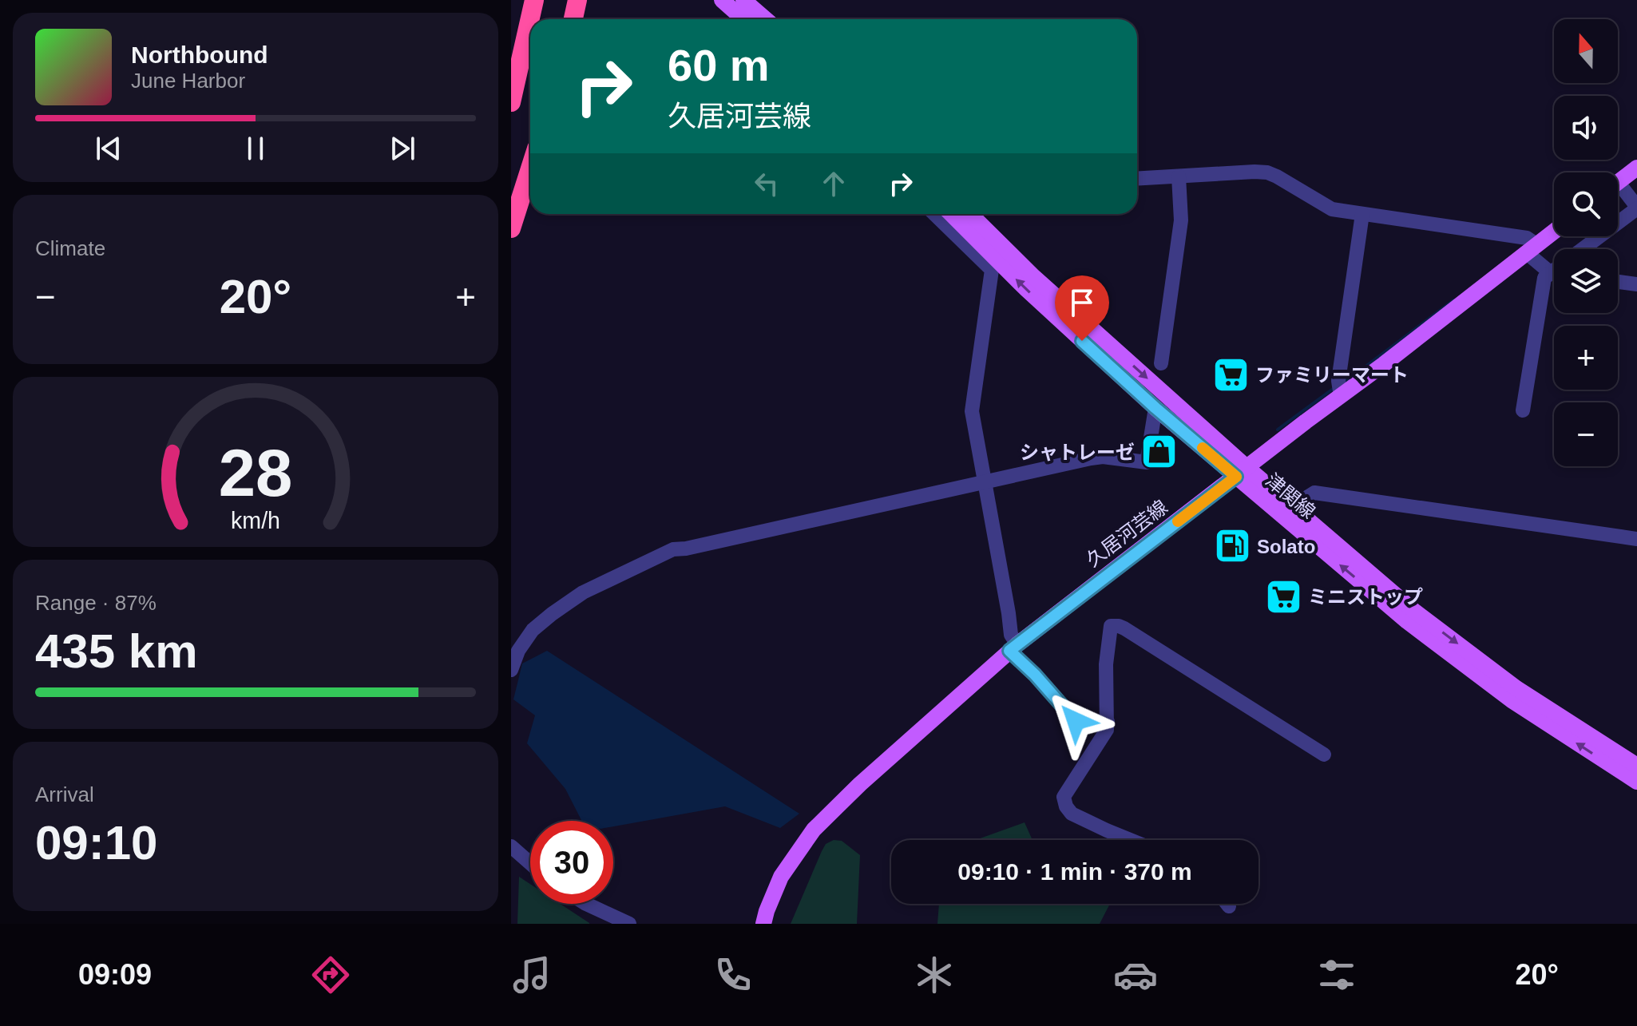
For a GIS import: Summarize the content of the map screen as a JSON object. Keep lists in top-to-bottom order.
{
  "streets": {
    "main road": ["津関線", "久居河芸線"]
  },
  "crossings": [
    ["津関線", "久居河芸線"]
  ],
  "places": {
    "supermarket": ["ファミリーマート", "ミニストップ"],
    "shop": ["シャトレーゼ"],
    "fuel station": ["Solato"]
  },
  "north": "top",
  "page": {
    "map_buttons": ["+", "−"],
    "turn": ["60 m", "久居河芸線"],
    "song": ["Northbound", "June Harbor"],
    "tile": [
      "Climate",
      ["Range · 87%", "435 km"],
      ["Arrival", "09:10"]
    ],
    "heat": ["−", "20°", "+"],
    "limit": "30",
    "trip": "09:10 · 1 min · 370 m",
    "tabs": ["09:09", "20°"],
    "gauge": ["28", "km/h"]
  }
}
